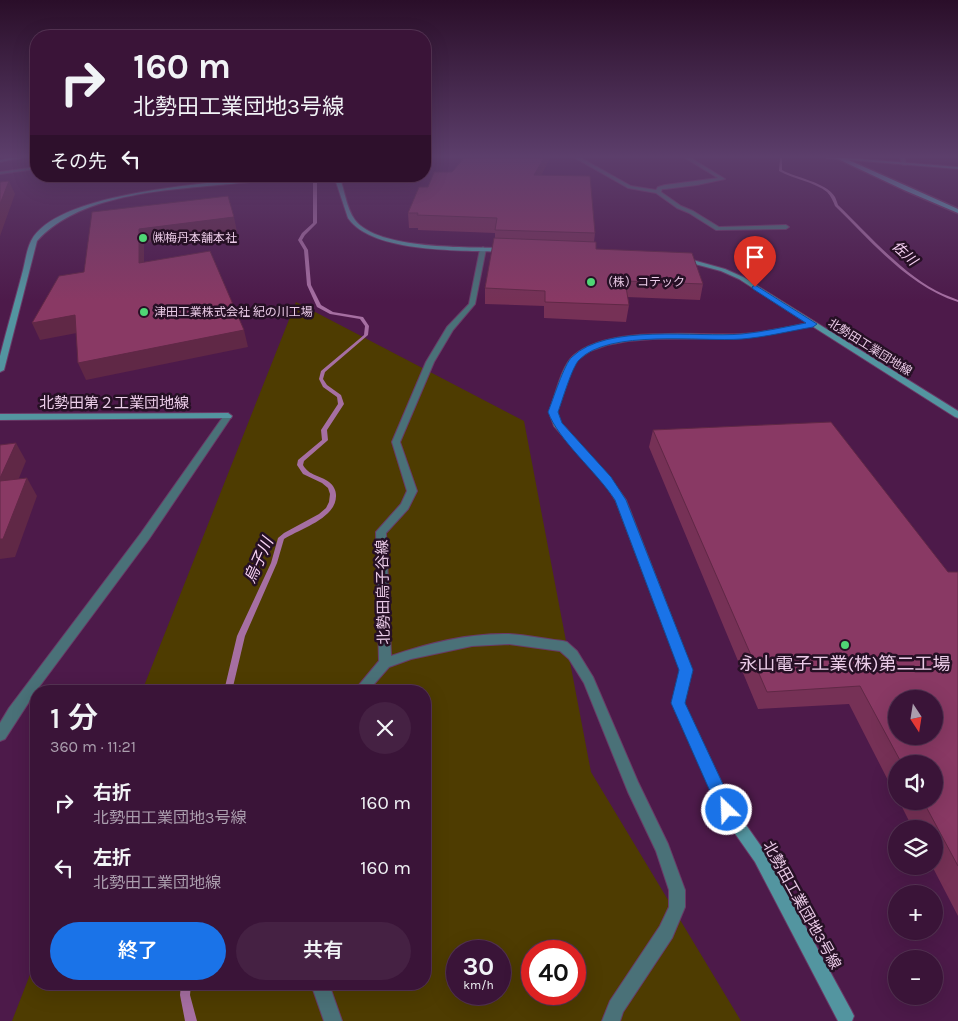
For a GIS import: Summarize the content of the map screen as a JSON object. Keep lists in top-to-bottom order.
{
  "streets": {
    "street": [
      "北勢田工業団地線",
      "北勢田第２工業団地線",
      "北勢田烏子谷線",
      "北勢田工業団地3号線"
    ]
  },
  "crossings": [
    ["北勢田工業団地線", "北勢田工業団地3号線"]
  ],
  "water": ["佐川", "烏子川"],
  "places": [
    "㈱梅丹本舗本社",
    "（株）コテック",
    "津田工業株式会社 紀の川工場",
    "永山電子工業(株)第二工場"
  ],
  "north": "bottom",
  "page": {
    "turn": ["160 m", "北勢田工業団地3号線"],
    "then": "その先",
    "heading": ["1 分", "360 m · 11:21"],
    "map_buttons": ["+", "−"],
    "list": [
      {
        "name": "右折",
        "note": "北勢田工業団地3号線",
        "value": "160 m"
      },
      {
        "name": "左折",
        "note": "北勢田工業団地線",
        "value": "160 m"
      }
    ],
    "buttons": ["終了", "共有"],
    "speed": "30 km/h",
    "limit": "40"
  }
}
